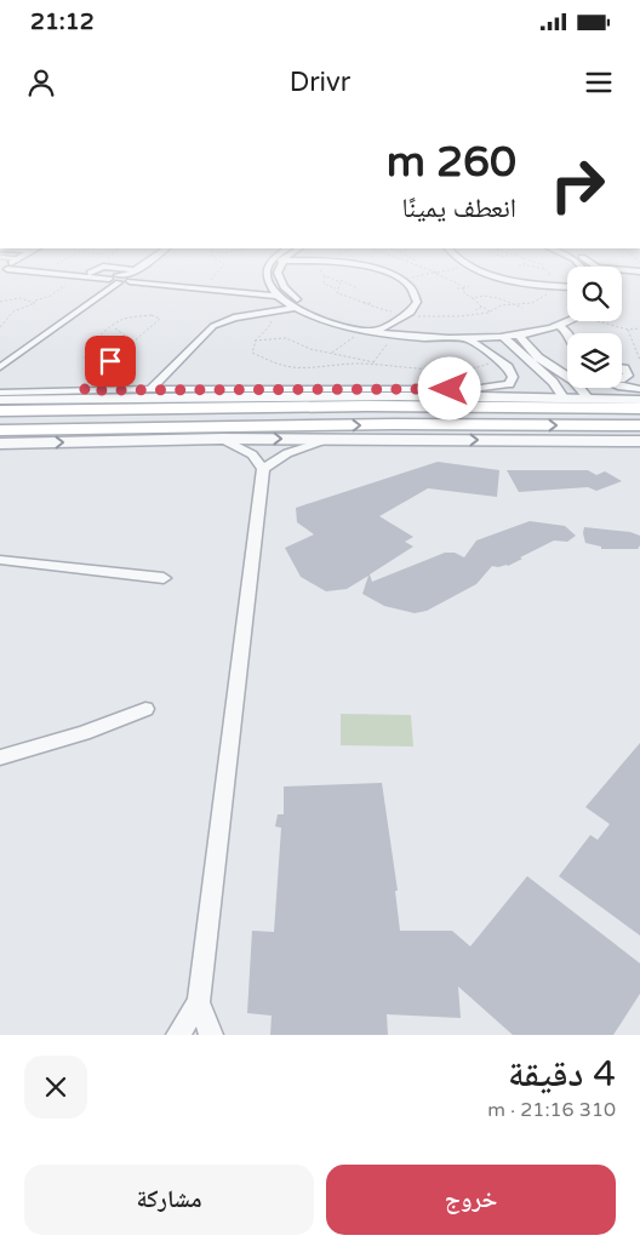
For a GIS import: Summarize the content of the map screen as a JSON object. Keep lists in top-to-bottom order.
{
  "page": {
    "status": "21:12",
    "header": "Drivr",
    "turn": ["260 m", "انعطف يمينًا"],
    "heading": ["4 دقيقة", "310 m · 21:16"],
    "buttons": ["خروج", "مشاركة"]
  }
}
